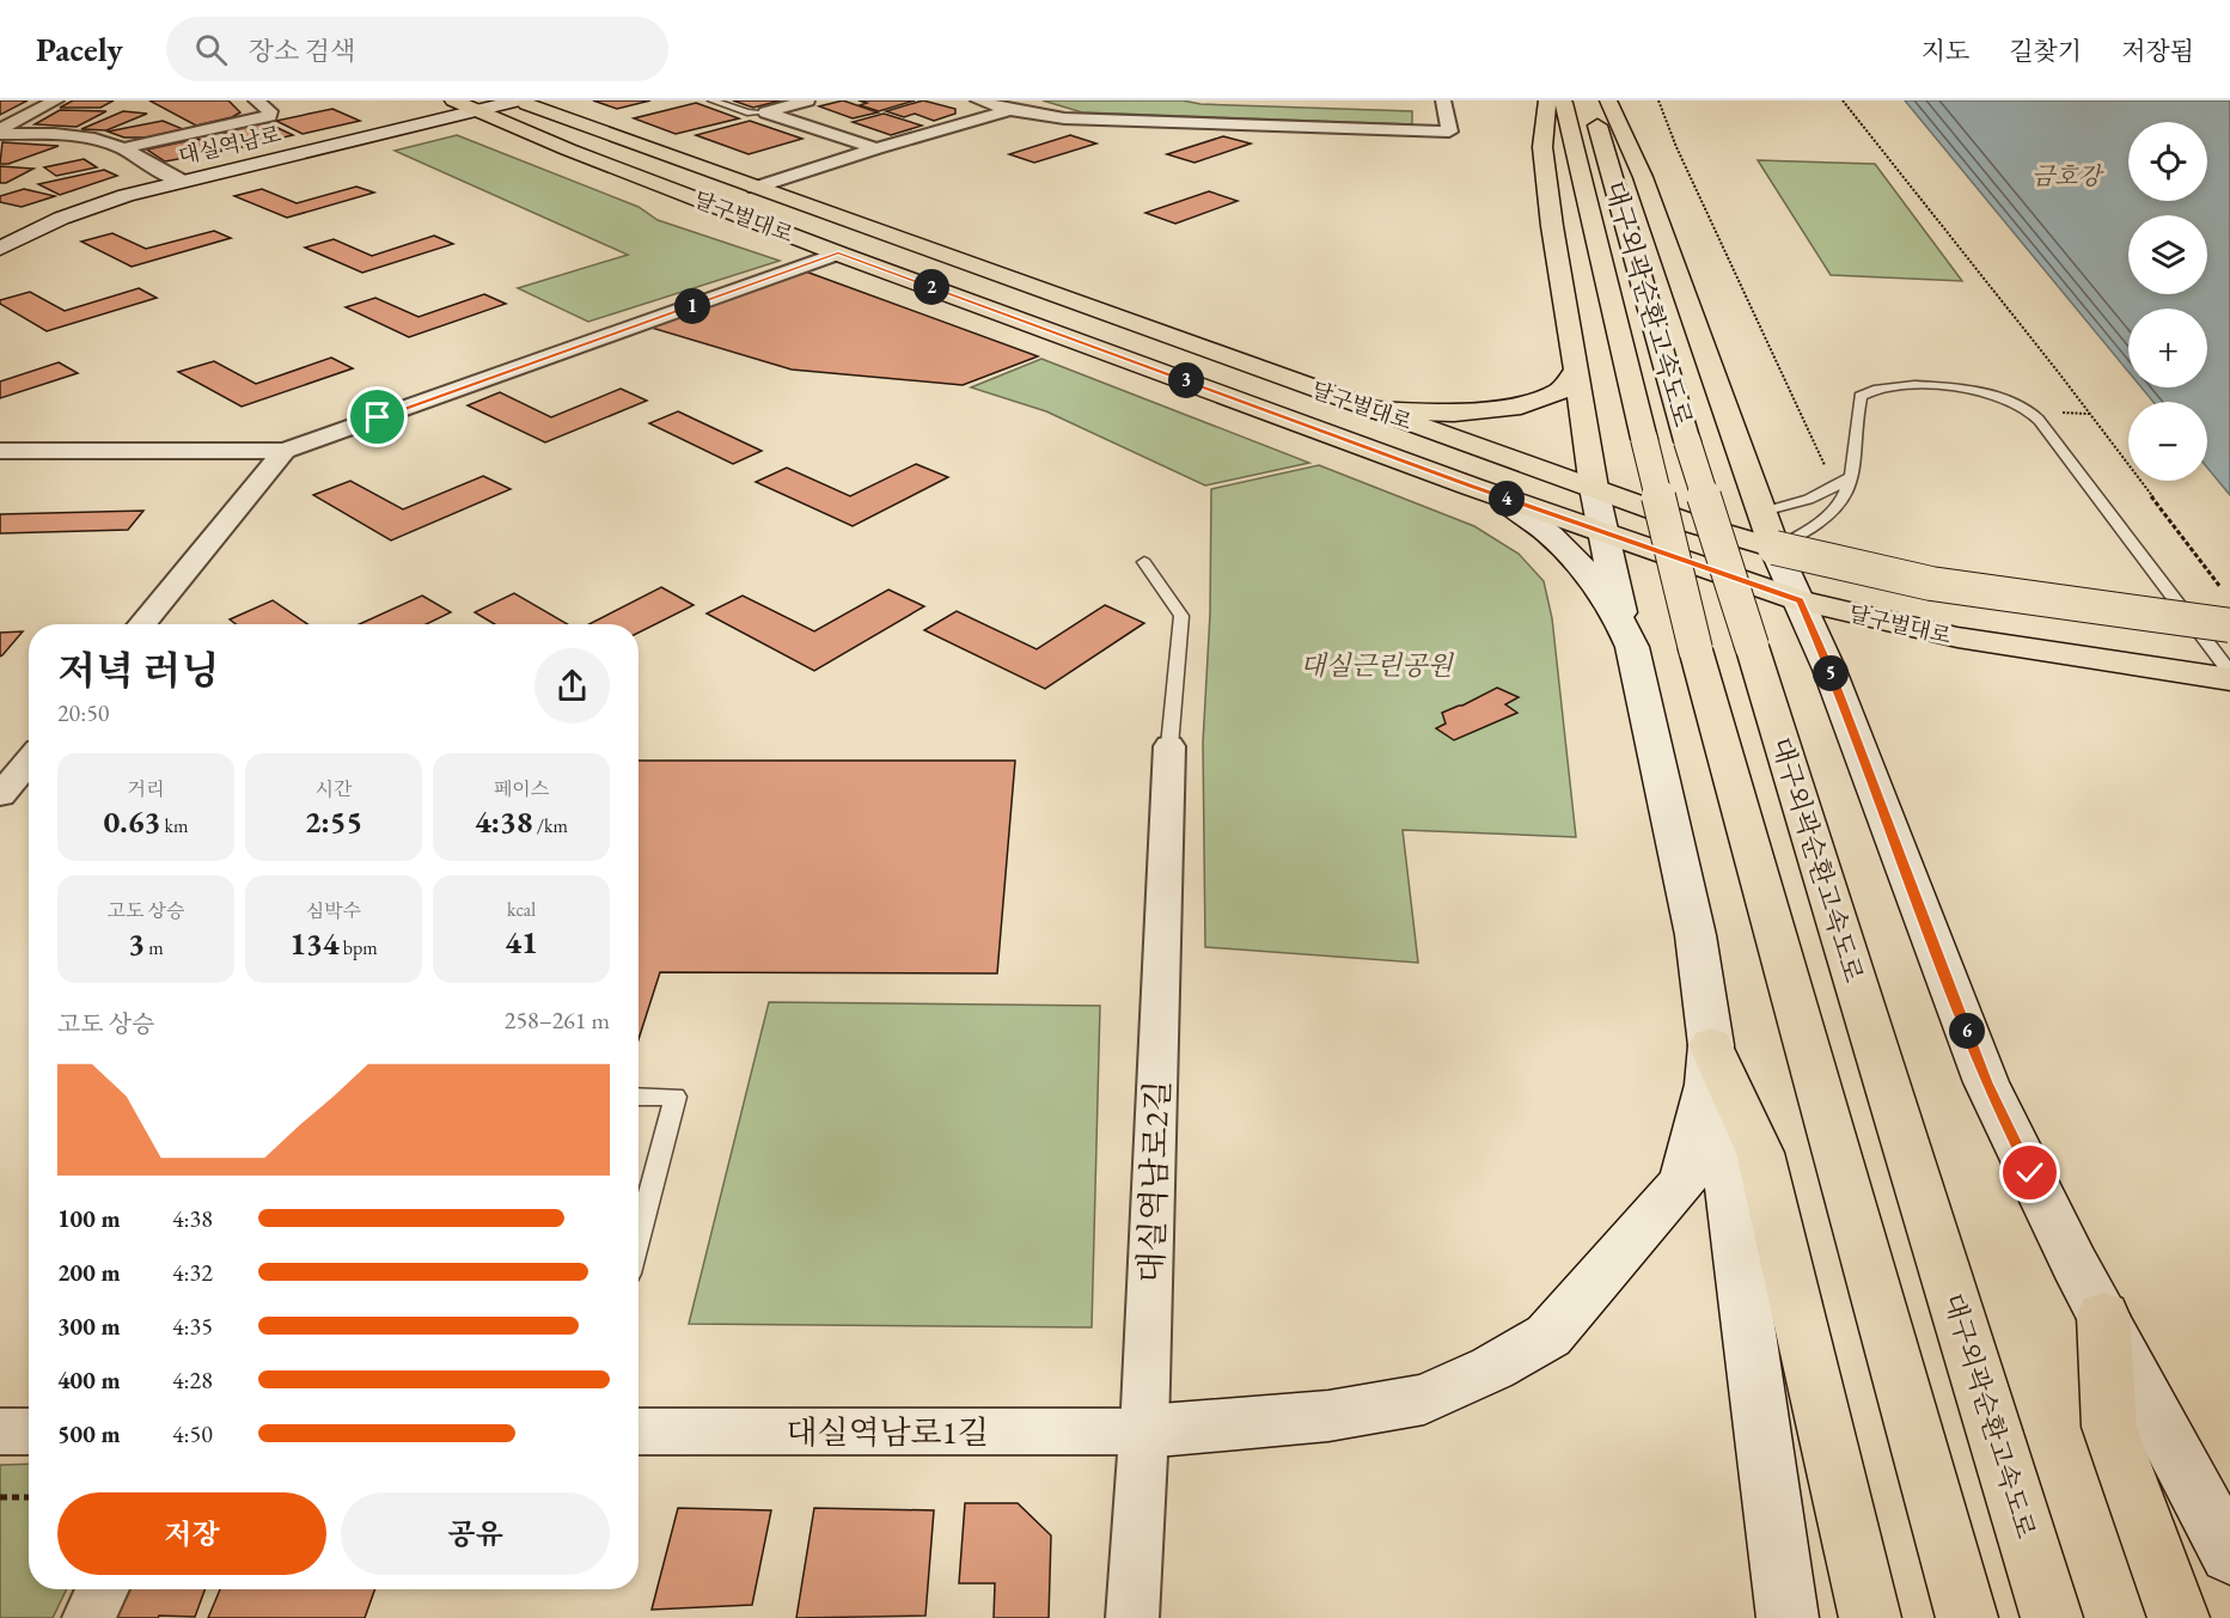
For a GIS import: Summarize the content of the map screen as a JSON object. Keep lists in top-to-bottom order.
{
  "streets": {
    "main road": ["달구벌대로", "대구외곽순환고속도로"],
    "street": ["대실역남로", "대실역남로2길", "대실역남로1길"]
  },
  "crossings": [
    ["대실역남로", "달구벌대로"],
    ["대실역남로2길", "대실역남로1길"]
  ],
  "water": ["금호강"],
  "parks": ["대실근린공원"],
  "page": {
    "header": "Pacely",
    "search": "장소 검색",
    "nav": ["지도", "길찾기", "저장됨"],
    "map_buttons": ["+", "−"],
    "pins": [
      "2",
      "1",
      "3",
      "4",
      "5",
      "6"
    ],
    "heading": ["저녁 러닝", "20:50"],
    "stats": [
      ["거리", "0.63 km"],
      ["시간", "2:55"],
      ["페이스", "4:38 /km"],
      ["고도 상승", "3 m"],
      ["심박수", "134 bpm"],
      ["kcal", "41"]
    ],
    "chart": ["고도 상승", "258–261 m"],
    "list": [
      {
        "name": "100 m",
        "note": "4:38"
      },
      {
        "name": "200 m",
        "note": "4:32"
      },
      {
        "name": "300 m",
        "note": "4:35"
      },
      {
        "name": "400 m",
        "note": "4:28"
      },
      {
        "name": "500 m",
        "note": "4:50"
      }
    ],
    "buttons": ["저장", "공유"]
  }
}
